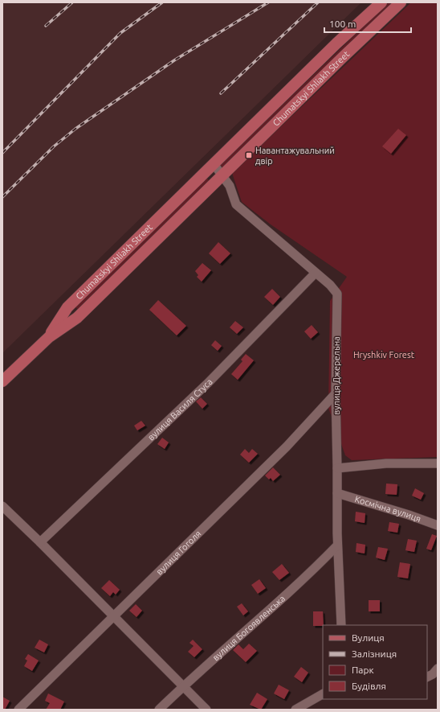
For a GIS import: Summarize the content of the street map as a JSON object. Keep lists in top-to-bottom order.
{
  "streets": {
    "main road": ["Chumatskyi Shliakh Street"],
    "street": [
      "вулиця Джерельна",
      "вулиця Василя Стуса",
      "Космічна вулиця",
      "вулиця Гоголя",
      "вулиця Богоявленська"
    ]
  },
  "crossings": [
    ["Chumatskyi Shliakh Street", "вулиця Джерельна"],
    ["вулиця Джерельна", "вулиця Василя Стуса"],
    ["вулиця Джерельна", "Космічна вулиця"],
    ["вулиця Джерельна", "вулиця Гоголя"],
    ["вулиця Джерельна", "вулиця Богоявленська"]
  ],
  "parks": ["Hryshkiv Forest"],
  "places": {
    "transit": ["Навантажувальний двір"]
  },
  "legend": [
    "Вулиця",
    "Залізниця",
    "Парк",
    "Будівля"
  ],
  "scale_bar": "100 m"
}
